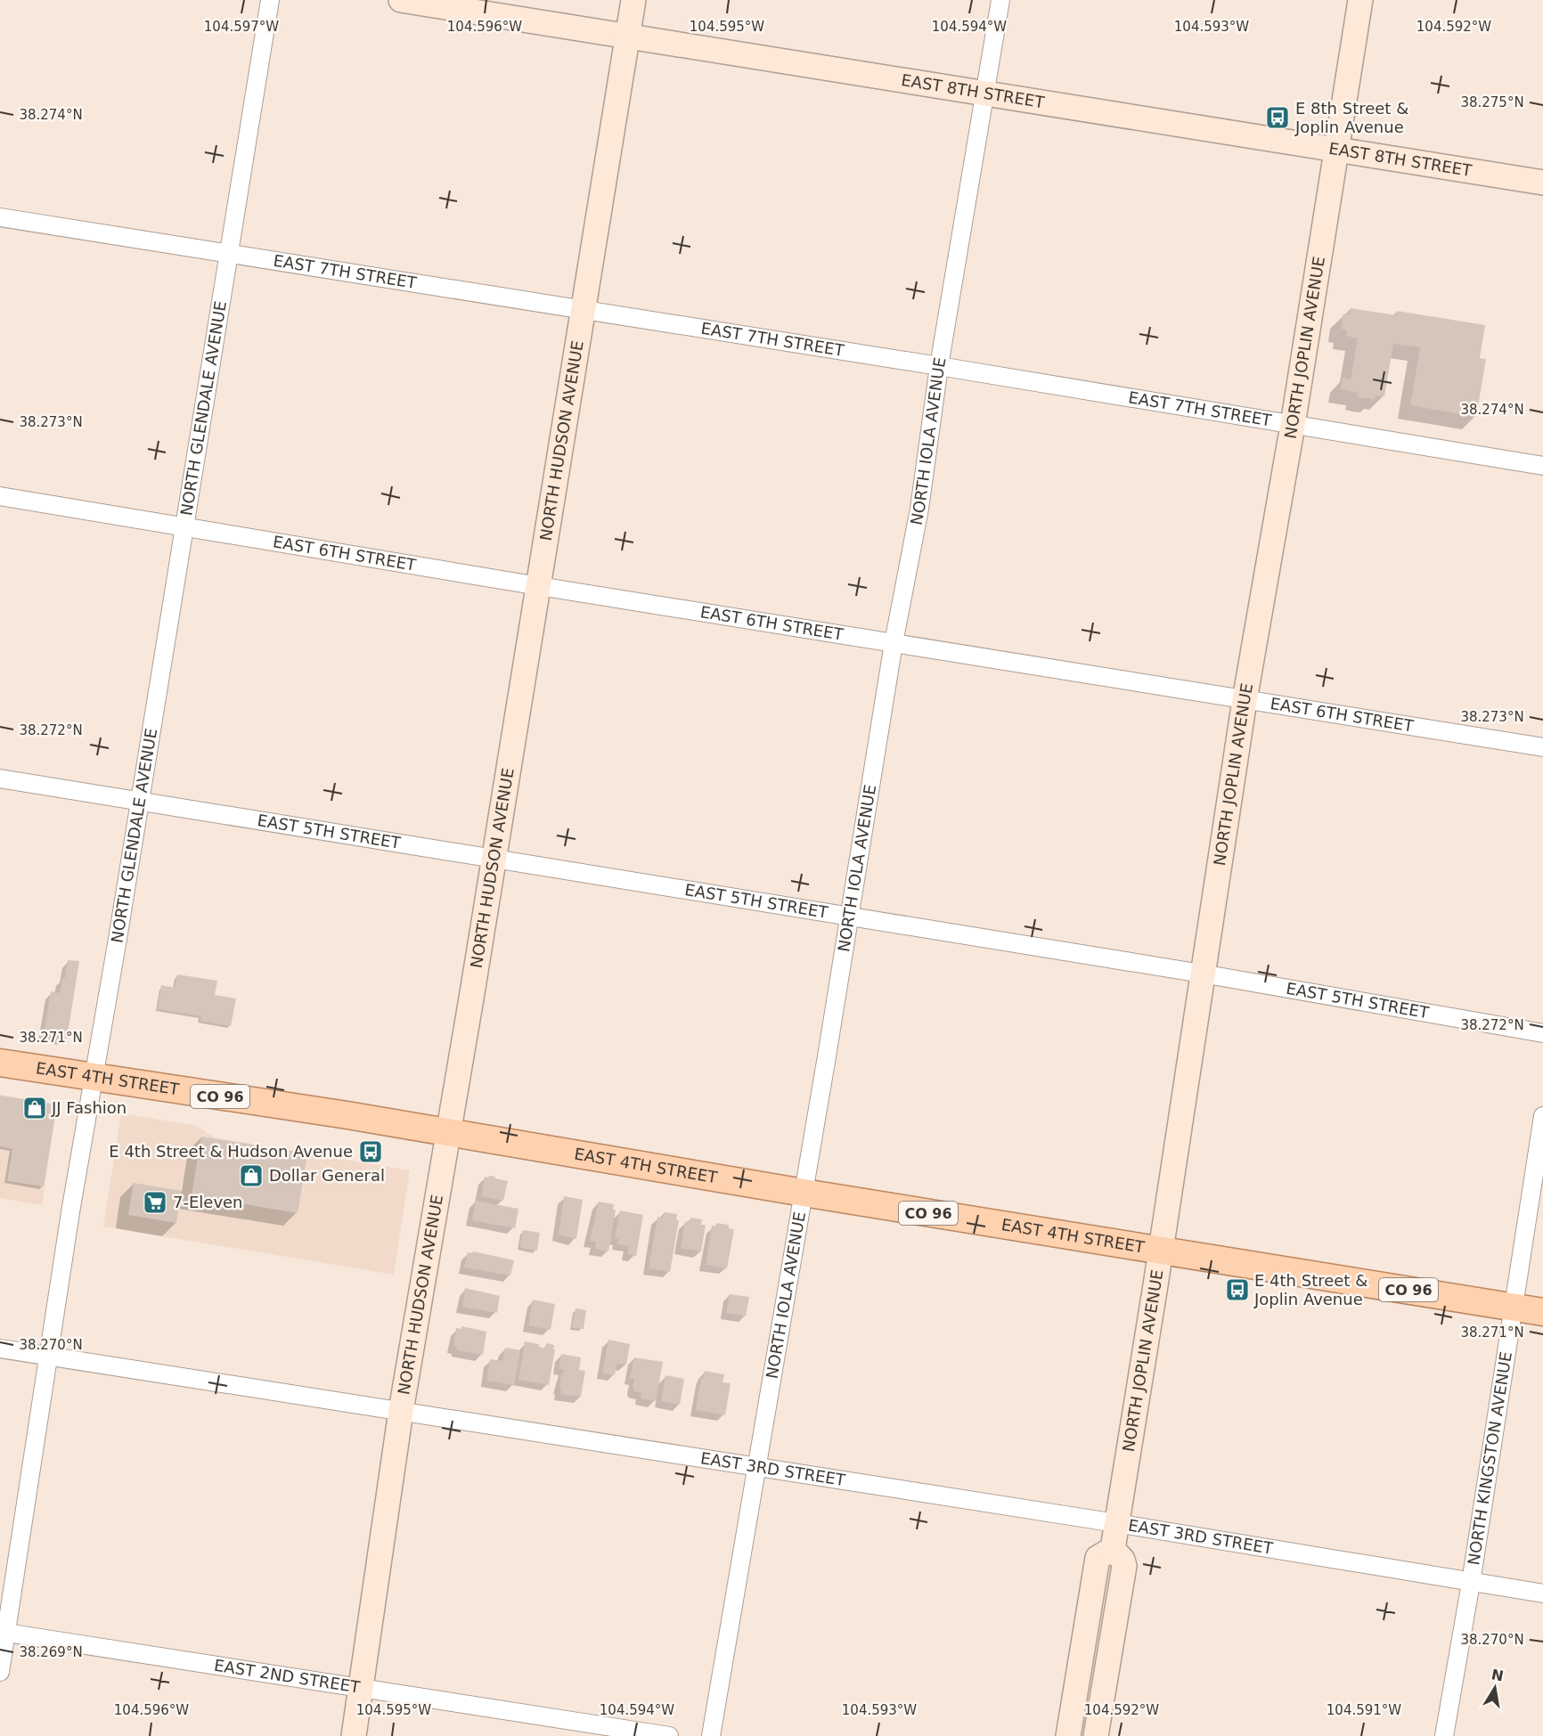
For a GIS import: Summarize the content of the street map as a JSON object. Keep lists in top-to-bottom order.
{
  "streets": {
    "main road": ["EAST 4TH STREET", "CO 96"],
    "street": [
      "EAST 8TH STREET",
      "EAST 7TH STREET",
      "NORTH JOPLIN AVENUE",
      "NORTH GLENDALE AVENUE",
      "NORTH HUDSON AVENUE",
      "NORTH IOLA AVENUE",
      "EAST 6TH STREET",
      "EAST 5TH STREET",
      "NORTH KINGSTON AVENUE",
      "EAST 3RD STREET",
      "EAST 2ND STREET"
    ]
  },
  "crossings": [
    ["EAST 8TH STREET", "NORTH JOPLIN AVENUE"],
    ["EAST 8TH STREET", "NORTH HUDSON AVENUE"],
    ["EAST 8TH STREET", "NORTH IOLA AVENUE"],
    ["EAST 7TH STREET", "NORTH JOPLIN AVENUE"],
    ["EAST 7TH STREET", "NORTH GLENDALE AVENUE"],
    ["EAST 7TH STREET", "NORTH HUDSON AVENUE"],
    ["EAST 7TH STREET", "NORTH IOLA AVENUE"],
    ["NORTH JOPLIN AVENUE", "EAST 6TH STREET"],
    ["NORTH JOPLIN AVENUE", "EAST 5TH STREET"],
    ["NORTH JOPLIN AVENUE", "EAST 4TH STREET"],
    ["NORTH JOPLIN AVENUE", "EAST 3RD STREET"],
    ["NORTH GLENDALE AVENUE", "EAST 6TH STREET"],
    ["NORTH GLENDALE AVENUE", "EAST 5TH STREET"],
    ["NORTH GLENDALE AVENUE", "EAST 4TH STREET"],
    ["NORTH GLENDALE AVENUE", "EAST 3RD STREET"],
    ["NORTH GLENDALE AVENUE", "EAST 2ND STREET"],
    ["NORTH HUDSON AVENUE", "EAST 6TH STREET"],
    ["NORTH HUDSON AVENUE", "EAST 5TH STREET"],
    ["NORTH HUDSON AVENUE", "EAST 4TH STREET"],
    ["NORTH HUDSON AVENUE", "EAST 3RD STREET"],
    ["NORTH HUDSON AVENUE", "EAST 2ND STREET"],
    ["NORTH IOLA AVENUE", "EAST 6TH STREET"],
    ["NORTH IOLA AVENUE", "EAST 5TH STREET"],
    ["NORTH IOLA AVENUE", "EAST 4TH STREET"],
    ["NORTH IOLA AVENUE", "EAST 3RD STREET"],
    ["EAST 4TH STREET", "NORTH KINGSTON AVENUE"],
    ["NORTH KINGSTON AVENUE", "EAST 3RD STREET"]
  ],
  "places": {
    "bus stop": ["E 8th Street & Joplin Avenue", "E 4th Street & Hudson Avenue", "E 4th Street & Joplin Avenue"],
    "shop": ["JJ Fashion", "Dollar General"],
    "supermarket": ["7-Eleven"]
  },
  "north": "top",
  "coordinates": [
    "104.597°W",
    "104.596°W",
    "104.595°W",
    "104.594°W",
    "104.593°W",
    "104.592°W",
    "38.275°N",
    "38.274°N",
    "38.273°N",
    "38.272°N",
    "38.271°N",
    "38.270°N",
    "38.269°N",
    "104.591°W"
  ]
}
